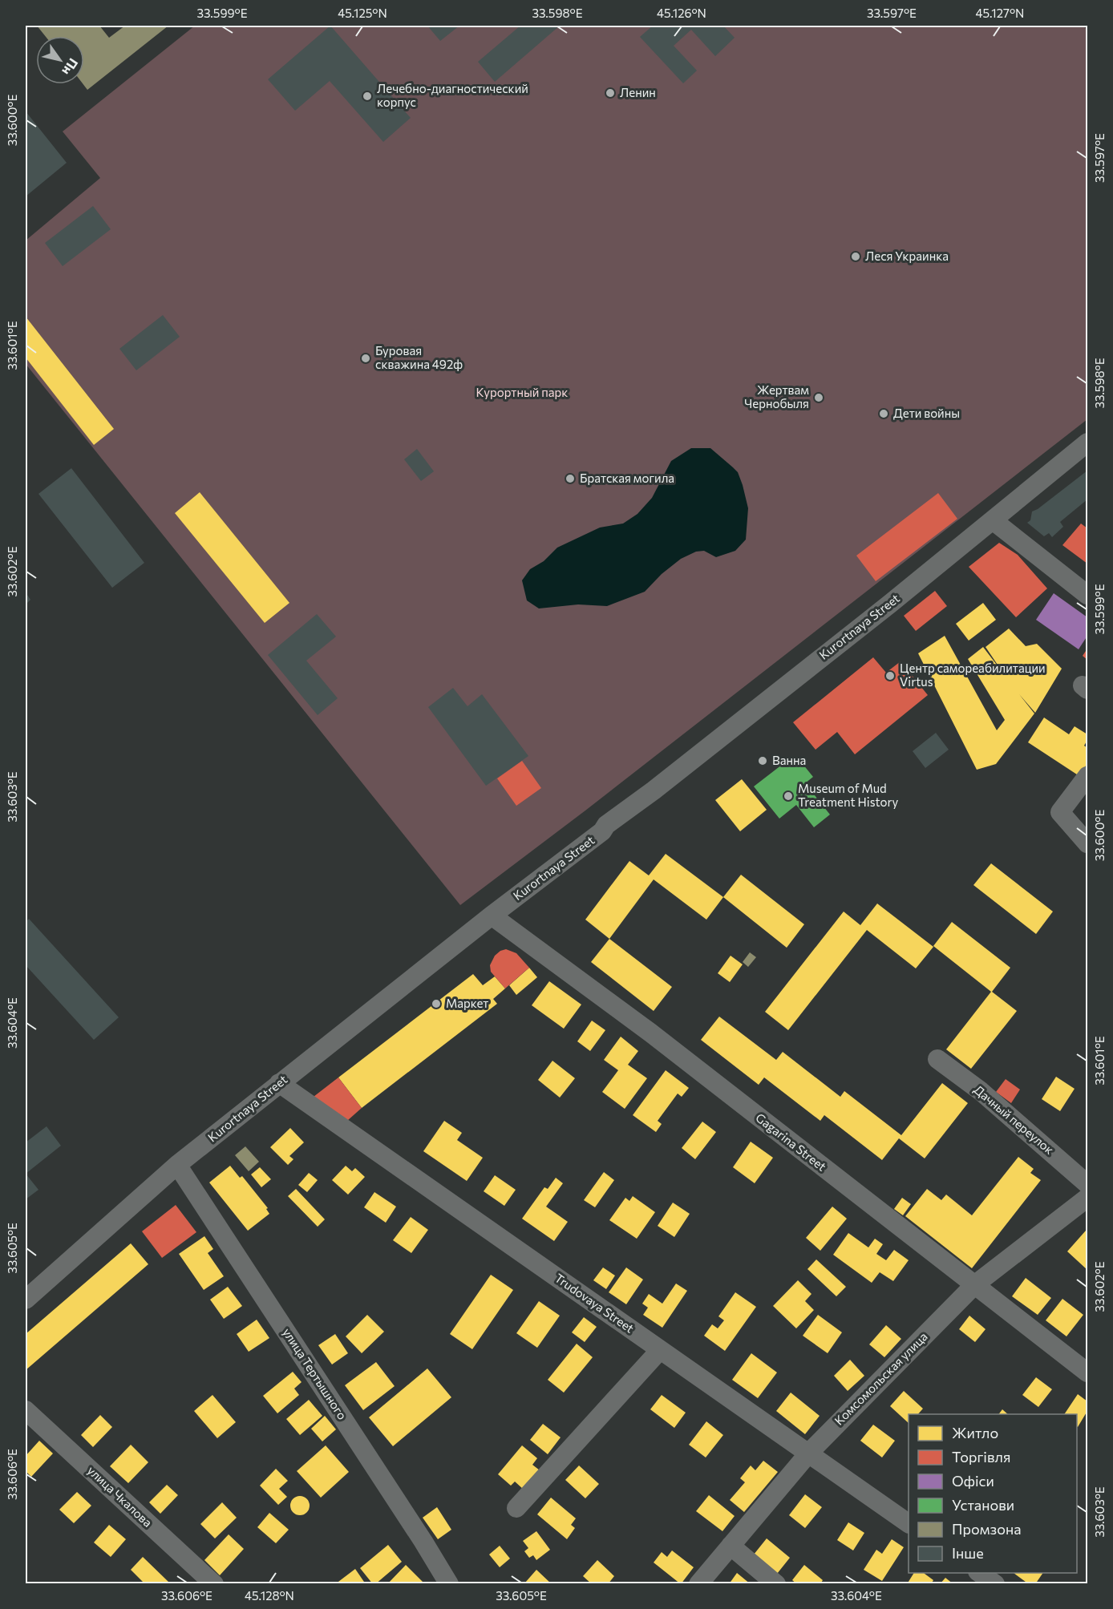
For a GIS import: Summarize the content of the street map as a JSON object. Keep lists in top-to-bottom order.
{
  "streets": {
    "street": [
      "Kurortnaya Street",
      "Дачный переулок",
      "Gagarina Street",
      "Trudovaya Street",
      "улица Тертышного",
      "Комсомольская улица",
      "улица Чкалова"
    ]
  },
  "crossings": [
    ["Kurortnaya Street", "Gagarina Street"],
    ["Kurortnaya Street", "Trudovaya Street"],
    ["Kurortnaya Street", "улица Тертышного"],
    ["Gagarina Street", "Комсомольская улица"],
    ["Trudovaya Street", "Комсомольская улица"]
  ],
  "parks": ["Курортный парк"],
  "places": [
    "Ленин",
    "Лечебно-диагностический корпус",
    "Леся Украинка",
    "Буровая скважина 492ф",
    "Жертвам Чернобыля",
    "Дети войны",
    "Братская могила",
    "Центр самореабилитации Virtus",
    "Ванна",
    "Museum of Mud Treatment History",
    "Маркет"
  ],
  "legend": [
    "Житло",
    "Торгівля",
    "Офіси",
    "Установи",
    "Промзона",
    "Інше"
  ],
  "north": "bottom right",
  "coordinates": [
    "33.599°E",
    "45.125°N",
    "33.598°E",
    "45.126°N",
    "33.597°E",
    "45.127°N",
    "33.600°E",
    "33.601°E",
    "33.602°E",
    "33.603°E",
    "33.604°E",
    "33.605°E",
    "33.606°E",
    "45.128°N"
  ]
}
